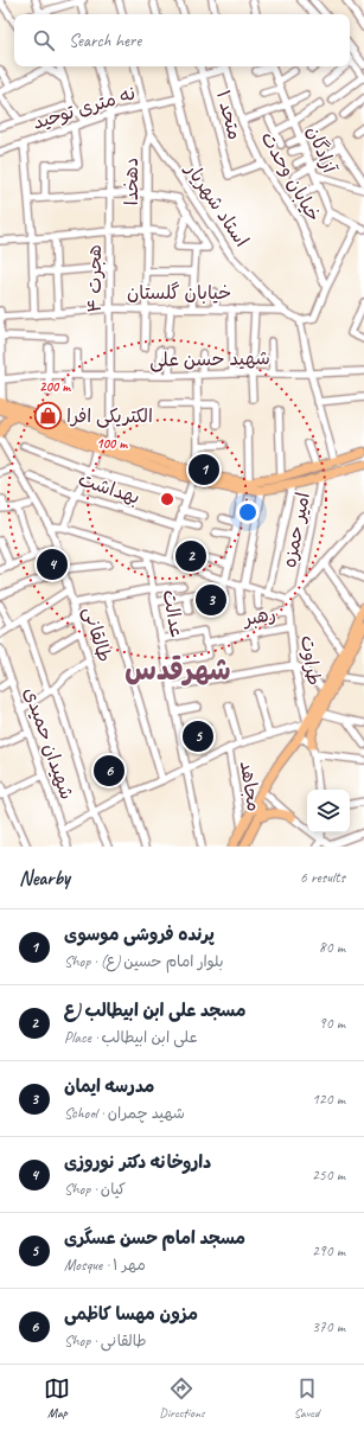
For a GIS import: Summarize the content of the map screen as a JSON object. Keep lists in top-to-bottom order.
{
  "streets": {
    "street": [
      "نه متری توحید",
      "متحد ۱",
      "آزادگان",
      "خیابان وحدت",
      "دهخدا",
      "استاد شهریار",
      "هجرت ۴",
      "خیابان گلستان",
      "شهید حسن علی",
      "بهداشت",
      "امیر حمزه",
      "عدالت",
      "رهبر",
      "طالقانی",
      "طراوت",
      "شهیدان حمیدی",
      "مجاهد"
    ]
  },
  "crossings": [
    ["نه متری توحید", "استاد شهریار"],
    ["نه متری توحید", "هجرت ۴"],
    ["متحد ۱", "خیابان وحدت"],
    ["دهخدا", "استاد شهریار"],
    ["دهخدا", "خیابان گلستان"],
    ["استاد شهریار", "خیابان گلستان"],
    ["هجرت ۴", "خیابان گلستان"],
    ["هجرت ۴", "شهید حسن علی"],
    ["رهبر", "طراوت"]
  ],
  "districts": ["شهرقدس"],
  "places": {
    "shop": ["الکتریکی افرا"]
  },
  "page": {
    "search": "Search here",
    "pins": [
      "1",
      "2",
      "4",
      "3",
      "5",
      "6"
    ],
    "heading": ["Nearby", "6 results"],
    "list": [
      {
        "mark": "1",
        "name": "پرنده فروشی موسوی",
        "note": "Shop · بلوار امام حسین (ع)",
        "value": "80 m"
      },
      {
        "mark": "2",
        "name": "مسجد علی ابن ابیطالب (ع",
        "note": "Place · علی ابن ابیطالب",
        "value": "90 m"
      },
      {
        "mark": "3",
        "name": "مدرسه ایمان",
        "note": "School · شهید چمران",
        "value": "120 m"
      },
      {
        "mark": "4",
        "name": "داروخانه دکتر نوروزی",
        "note": "Shop · کیان",
        "value": "250 m"
      },
      {
        "mark": "5",
        "name": "مسجد امام حسن عسگری",
        "note": "Mosque · مهر ۱",
        "value": "290 m"
      },
      {
        "mark": "6",
        "name": "مزون مهسا کاظمی",
        "note": "Shop · طالقانی",
        "value": "370 m"
      }
    ],
    "nav": ["Map", "Directions", "Saved"]
  },
  "rings": ["200 m", "100 m"]
}
